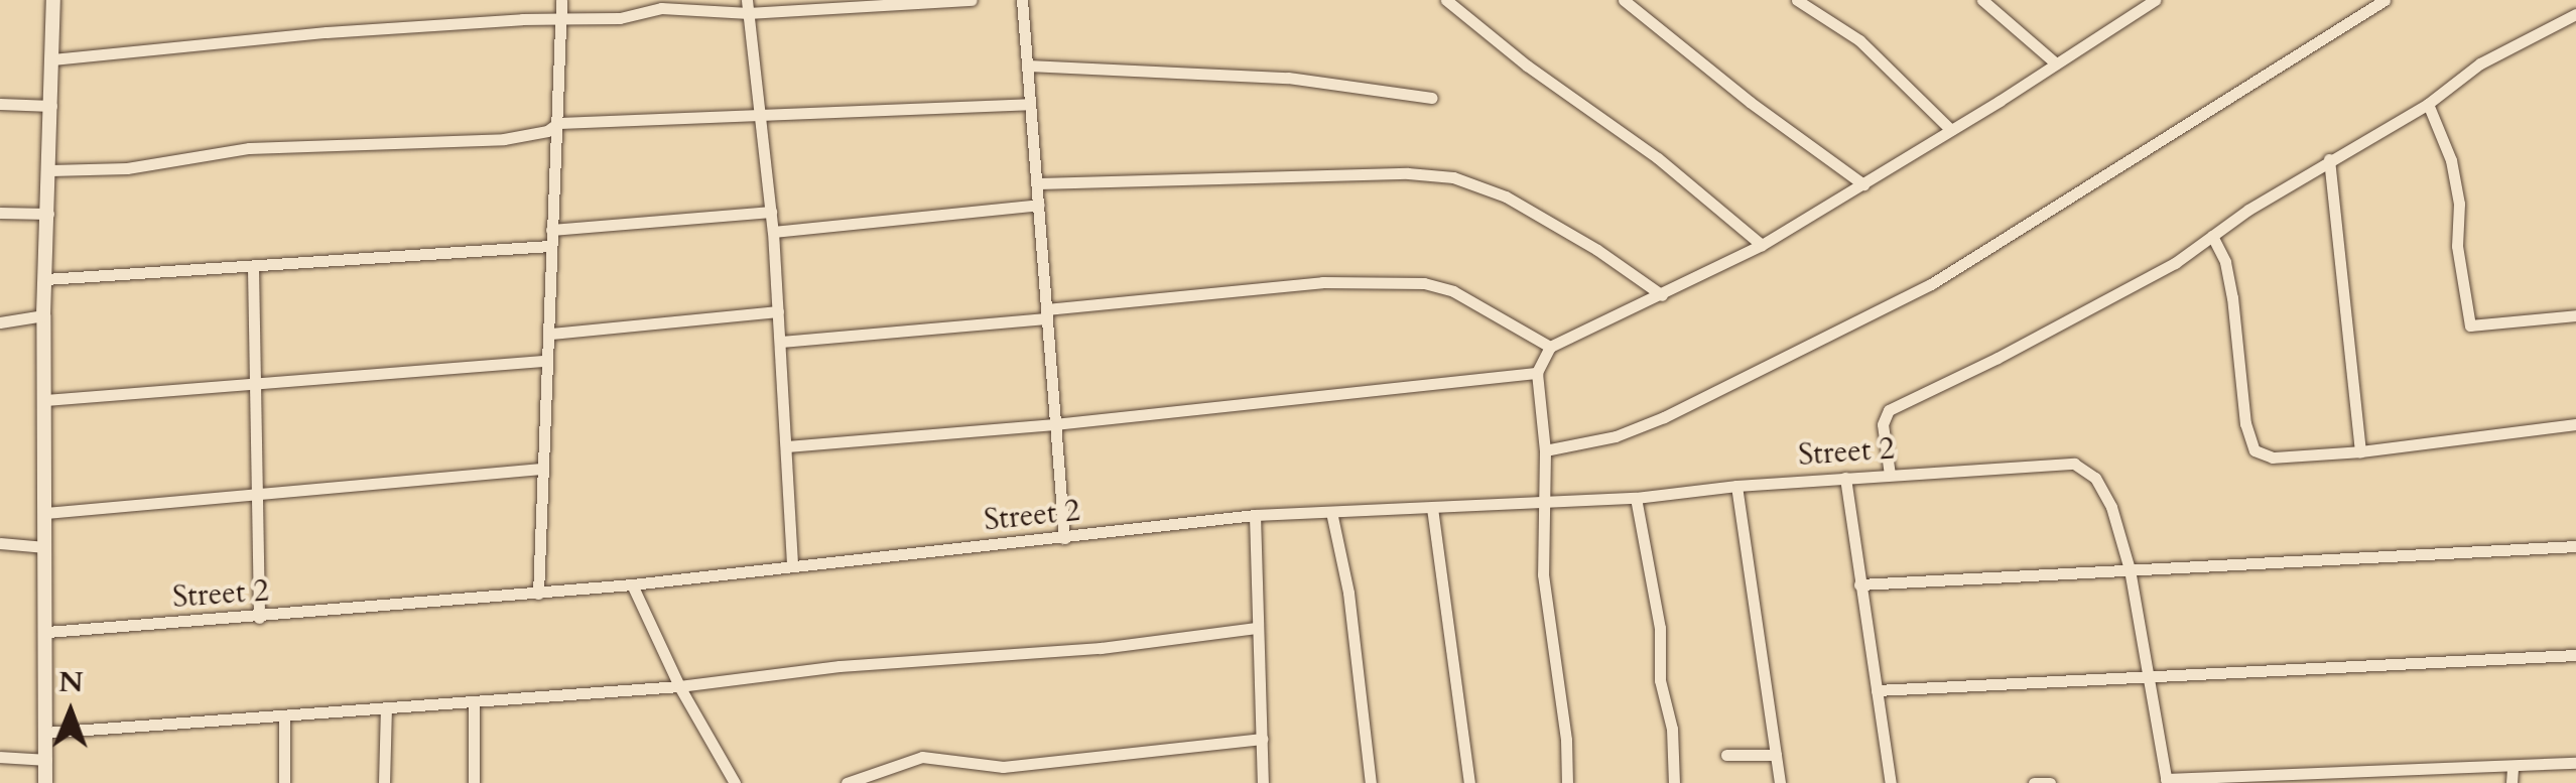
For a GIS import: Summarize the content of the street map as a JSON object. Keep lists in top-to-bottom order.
{
  "streets": {
    "street": ["Street 2"]
  },
  "north": "top"
}
